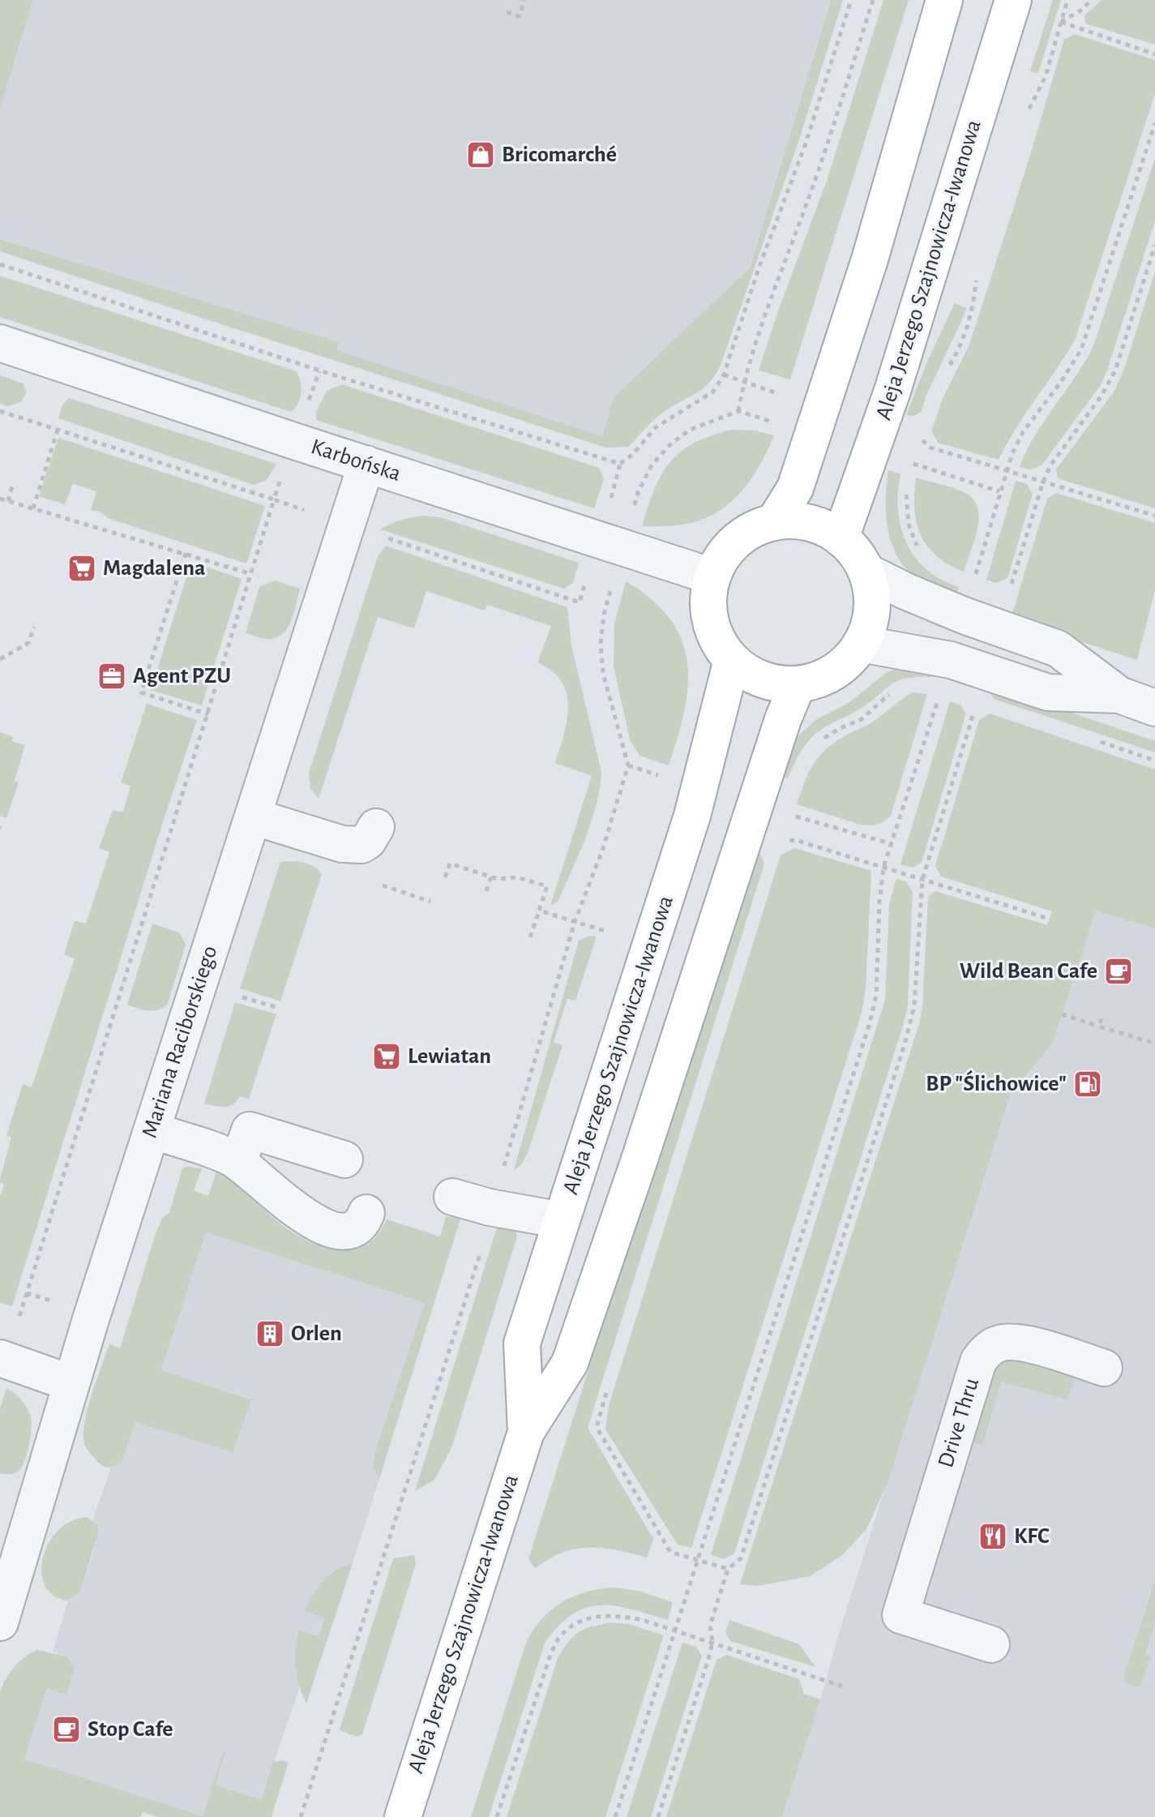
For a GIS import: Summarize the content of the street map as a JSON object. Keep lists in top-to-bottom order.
{
  "streets": {
    "main road": ["Aleja Jerzego Szajnowicza-Iwanowa"],
    "street": ["Karbońska", "Mariana Raciborskiego", "Drive Thru"]
  },
  "crossings": [
    ["Aleja Jerzego Szajnowicza-Iwanowa", "Karbońska"],
    ["Karbońska", "Mariana Raciborskiego"]
  ],
  "places": {
    "shop": ["Bricomarché"],
    "supermarket": ["Magdalena", "Lewiatan"],
    "office": ["Agent PZU"],
    "cafe": ["Wild Bean Cafe", "Stop Cafe"],
    "fuel station": ["BP \"Ślichowice\""],
    "building": ["Orlen"],
    "restaurant": ["KFC"]
  }
}
